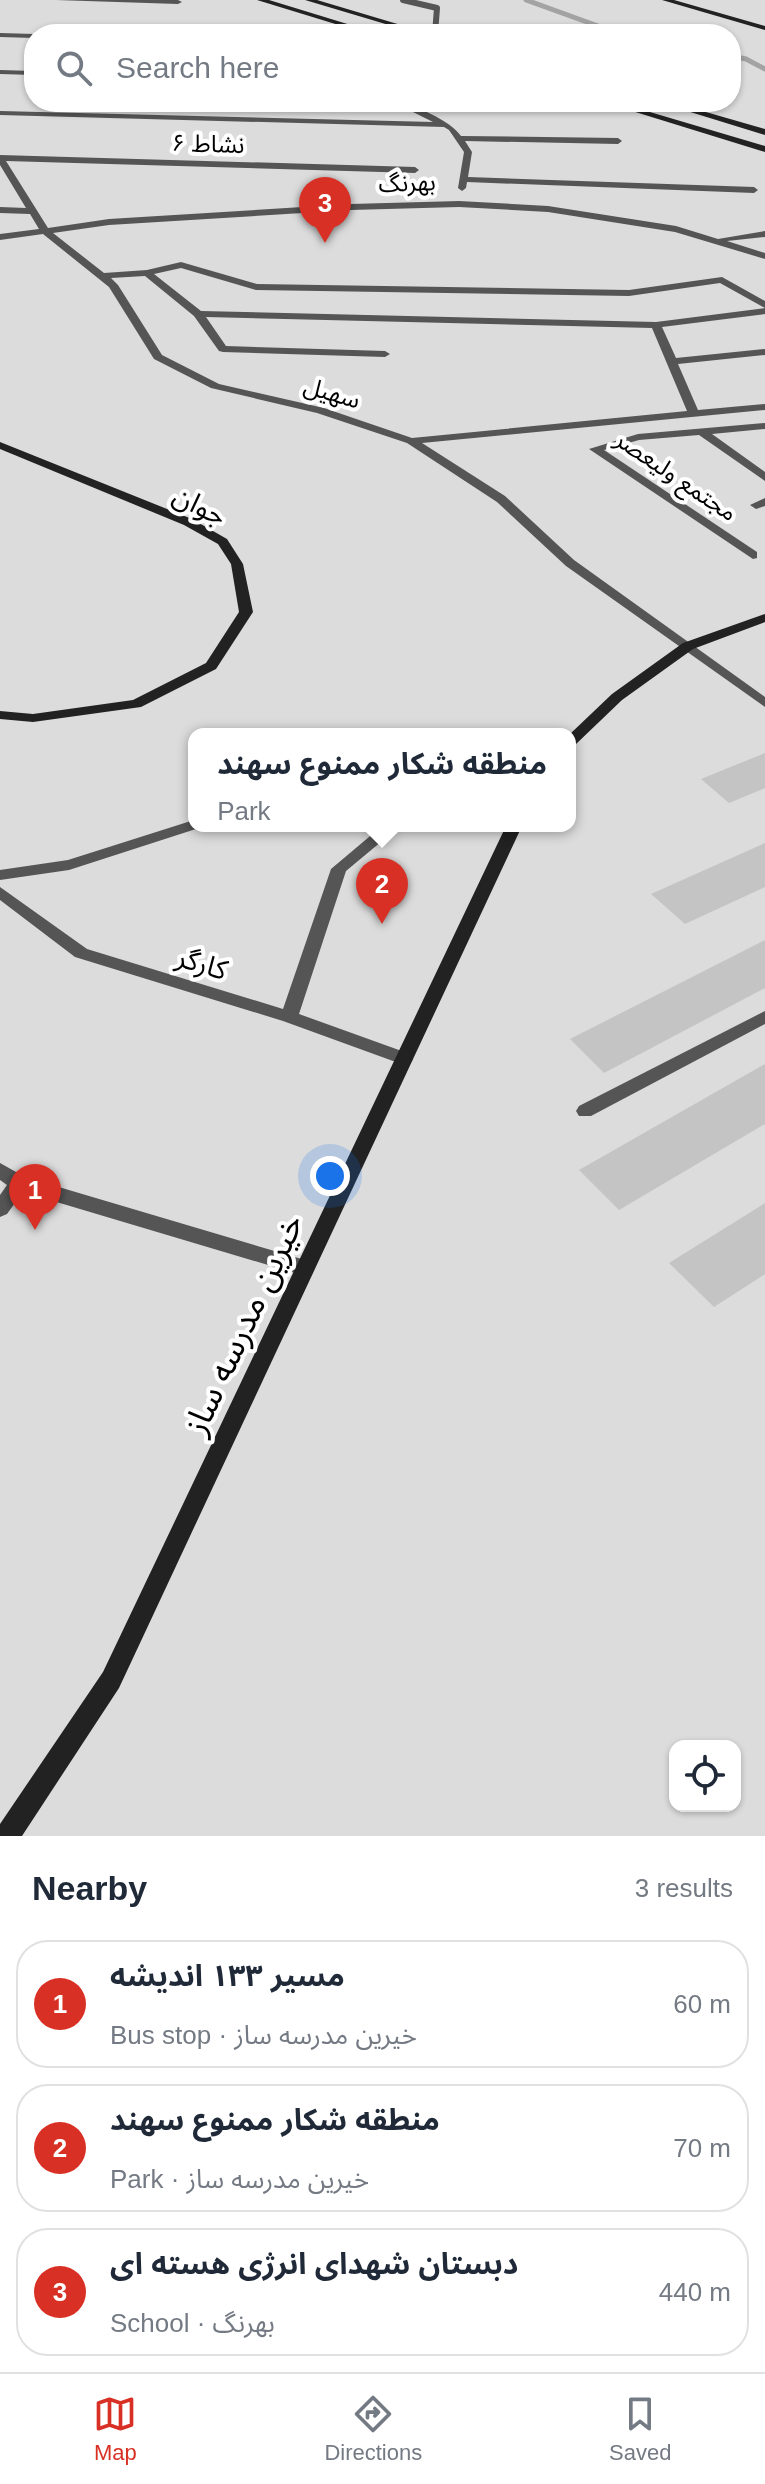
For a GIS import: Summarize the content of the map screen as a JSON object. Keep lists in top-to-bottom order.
{
  "streets": {
    "street": [
      "نشاط ۶",
      "بهرنگ",
      "سهیل",
      "مجتمع ولیعصر",
      "جوان",
      "کارگر",
      "خیرین مدرسه ساز"
    ]
  },
  "crossings": [
    ["نشاط ۶", "سهیل"],
    ["بهرنگ", "سهیل"],
    ["کارگر", "خیرین مدرسه ساز"]
  ],
  "page": {
    "search": "Search here",
    "pins": ["3", "2", "1"],
    "popup": ["منطقه شکار ممنوع سهند", "Park"],
    "heading": ["Nearby", "3 results"],
    "list": [
      {
        "mark": "1",
        "name": "مسیر ۱۳۳ اندیشه",
        "note": "Bus stop · خیرین مدرسه ساز",
        "value": "60 m"
      },
      {
        "mark": "2",
        "name": "منطقه شکار ممنوع سهند",
        "note": "Park · خیرین مدرسه ساز",
        "value": "70 m"
      },
      {
        "mark": "3",
        "name": "دبستان شهدای انرژی هسته ای",
        "note": "School · بهرنگ",
        "value": "440 m"
      }
    ],
    "nav": ["Map", "Directions", "Saved"]
  }
}
